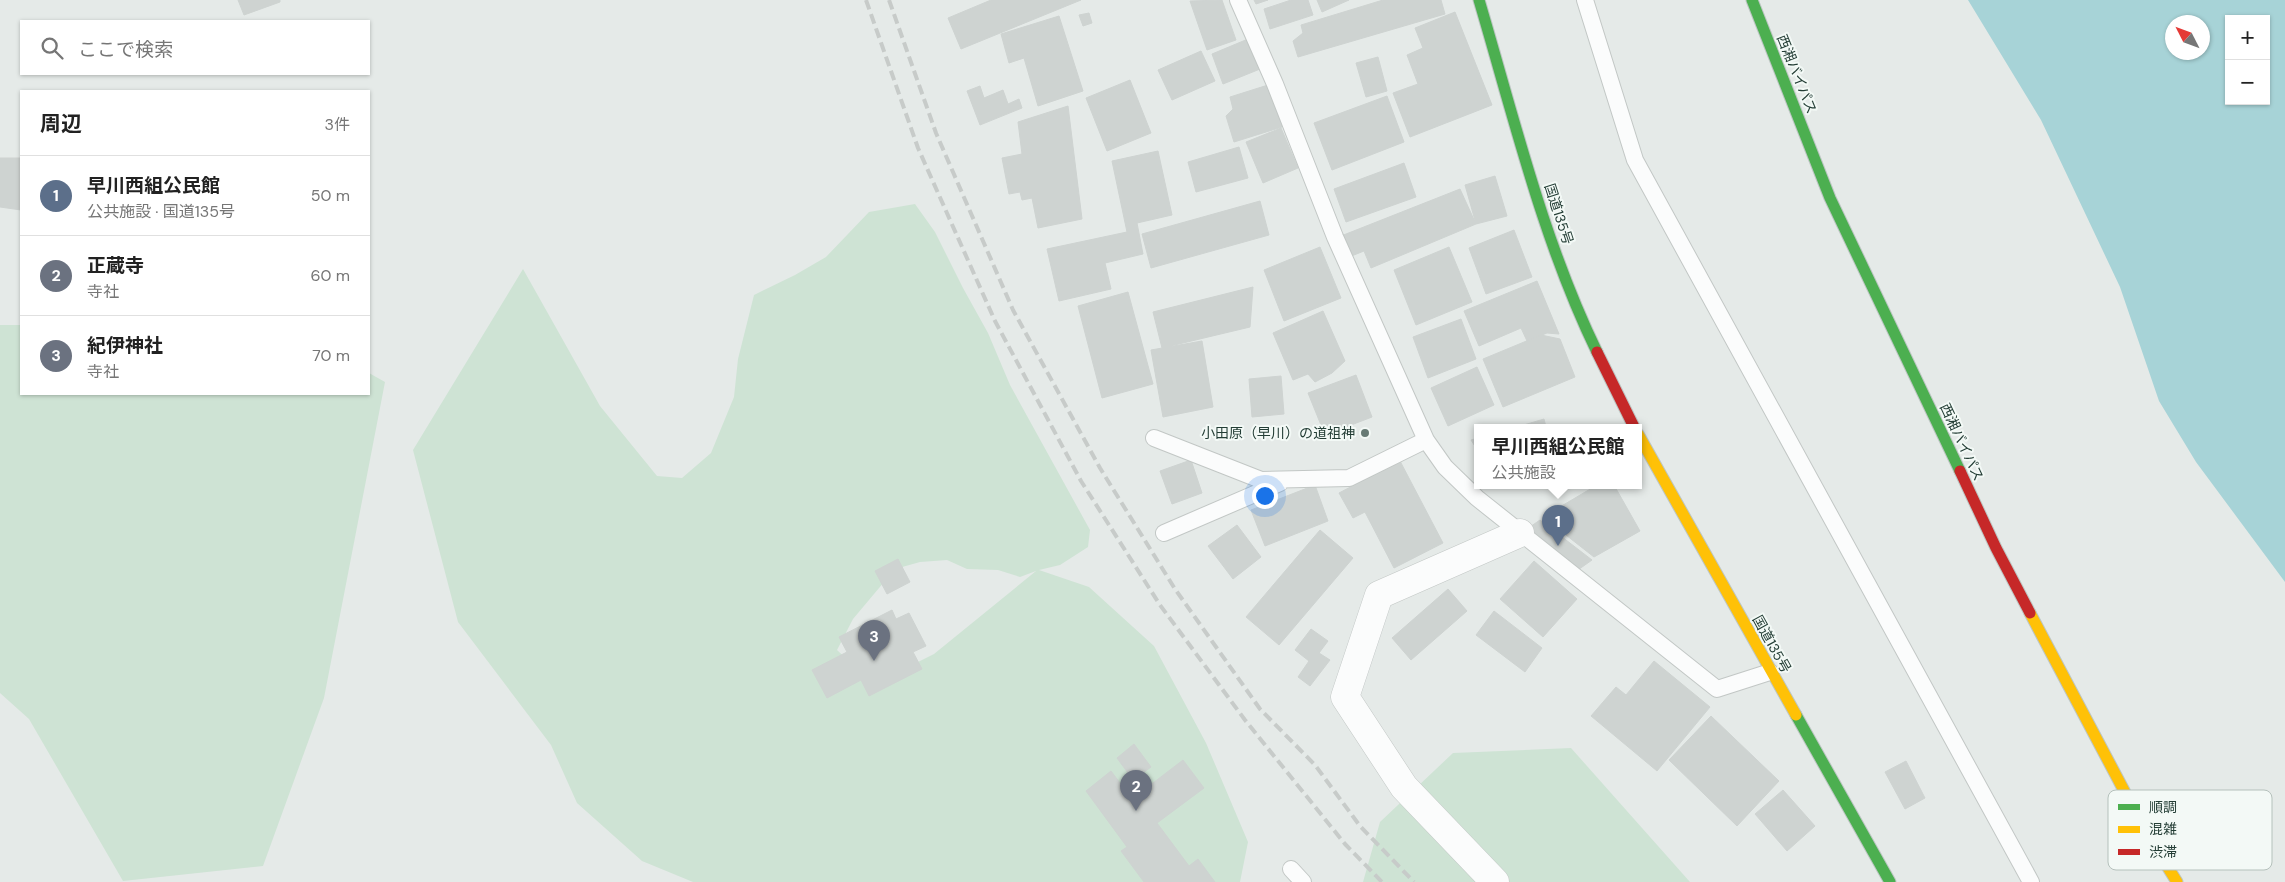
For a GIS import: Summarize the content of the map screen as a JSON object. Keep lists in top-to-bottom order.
{
  "streets": {
    "highway": ["西湘バイパス", "国道135号"]
  },
  "places": ["小田原（早川）の道祖神"],
  "legend": ["順調", "混雑", "渋滞"],
  "north": "top left",
  "page": {
    "map_buttons": ["+", "−"],
    "search": "ここで検索",
    "heading": ["周辺", "3件"],
    "list": [
      {
        "mark": "1",
        "name": "早川西組公民館",
        "note": "公共施設 · 国道135号",
        "value": "50 m"
      },
      {
        "mark": "2",
        "name": "正蔵寺",
        "note": "寺社",
        "value": "60 m"
      },
      {
        "mark": "3",
        "name": "紀伊神社",
        "note": "寺社",
        "value": "70 m"
      }
    ],
    "popup": ["早川西組公民館", "公共施設"],
    "pins": ["1", "3", "2"]
  }
}
